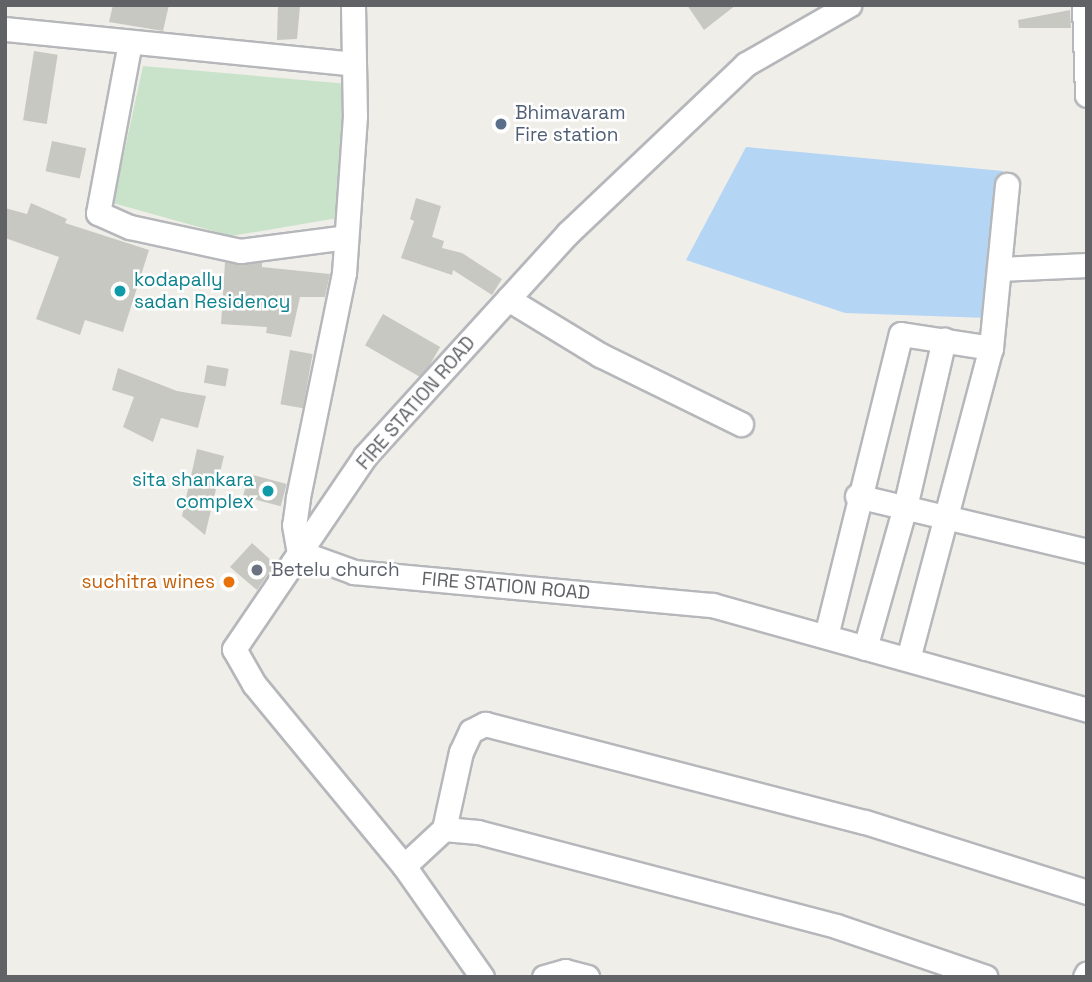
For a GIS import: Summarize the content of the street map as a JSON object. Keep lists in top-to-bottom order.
{
  "streets": {
    "street": ["FIRE STATION ROAD"]
  },
  "places": [
    "Bhimavaram Fire station",
    "kodapally sadan Residency",
    "sita shankara complex",
    "Betelu church",
    "suchitra wines"
  ]
}
